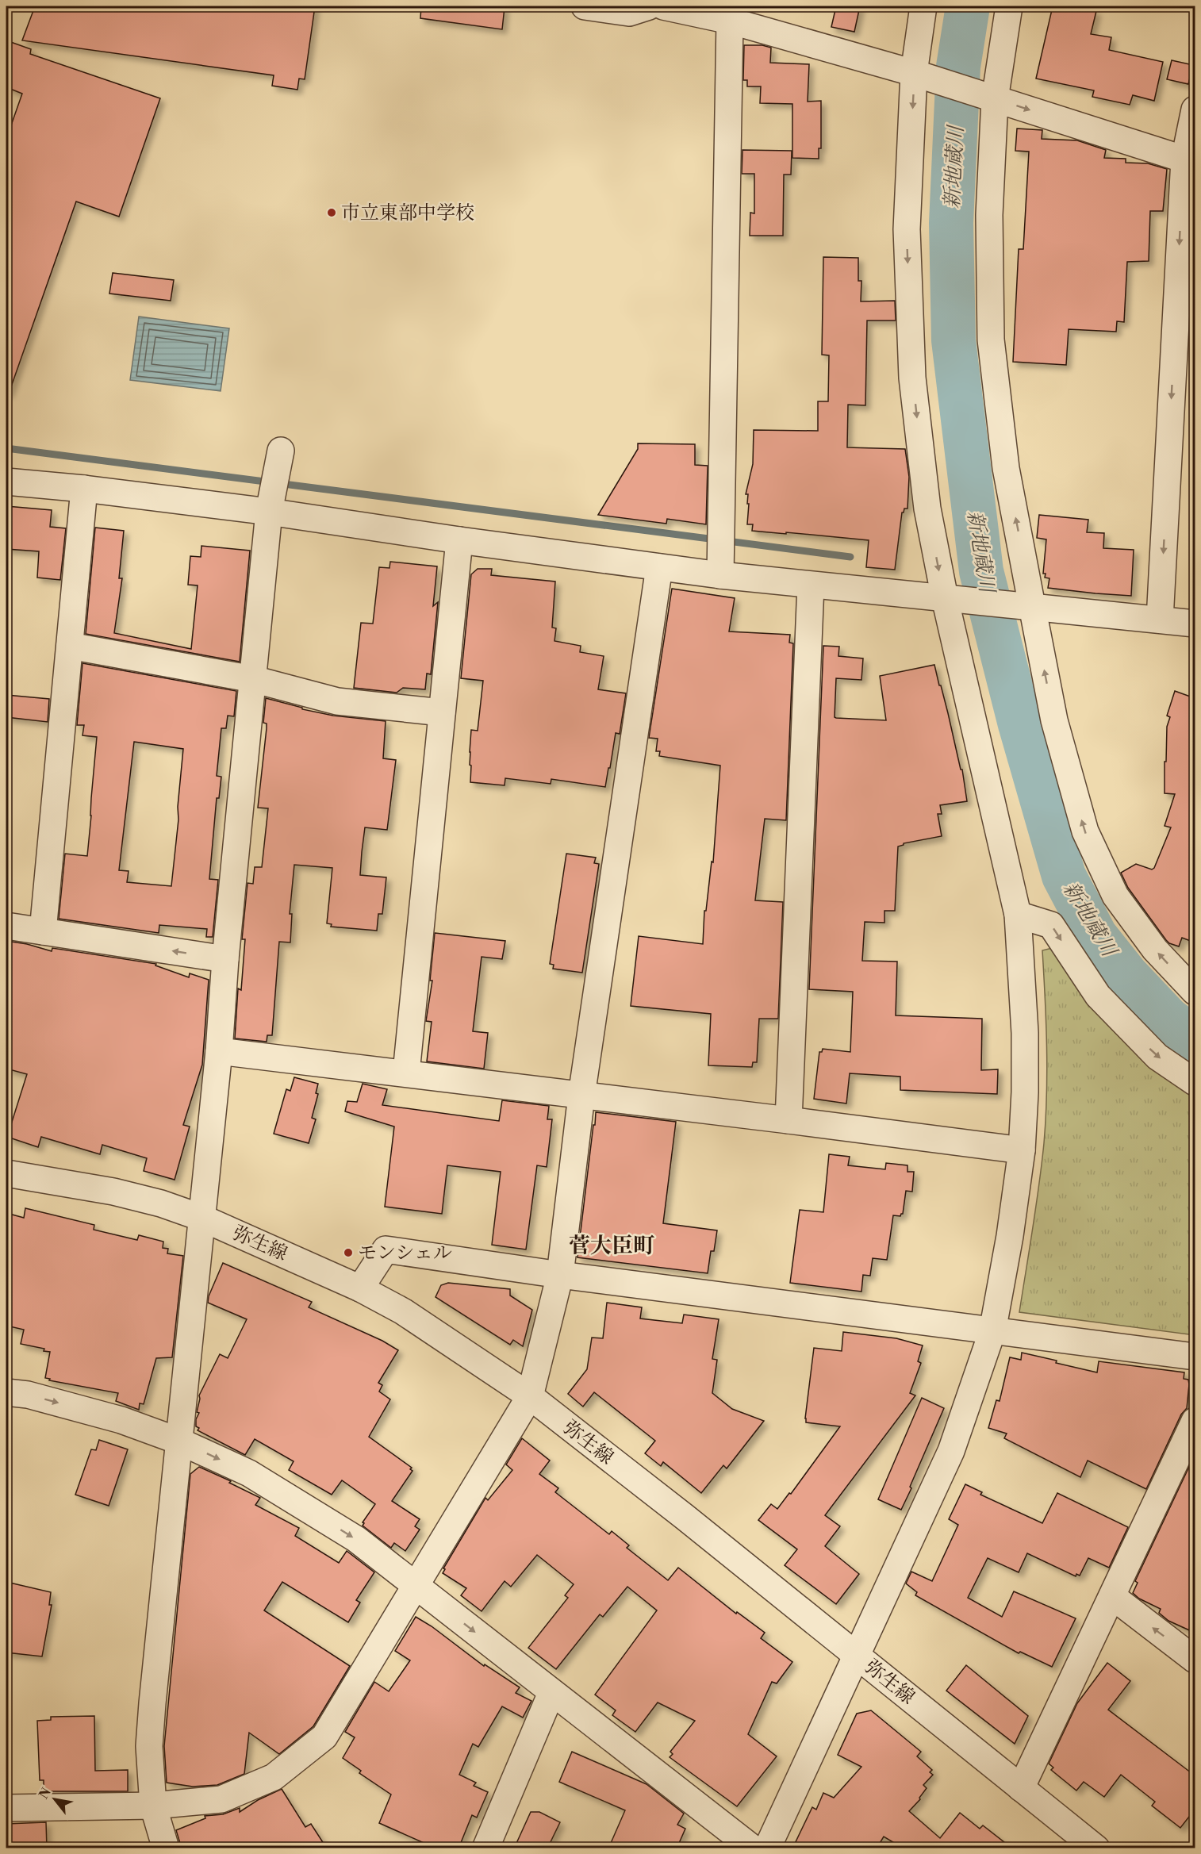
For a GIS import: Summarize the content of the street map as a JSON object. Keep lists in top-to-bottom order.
{
  "streets": {
    "street": ["弥生線"]
  },
  "districts": ["菅大臣町"],
  "water": ["新地蔵川"],
  "places": ["市立東部中学校", "モンシェル"],
  "north": "top left"
}
